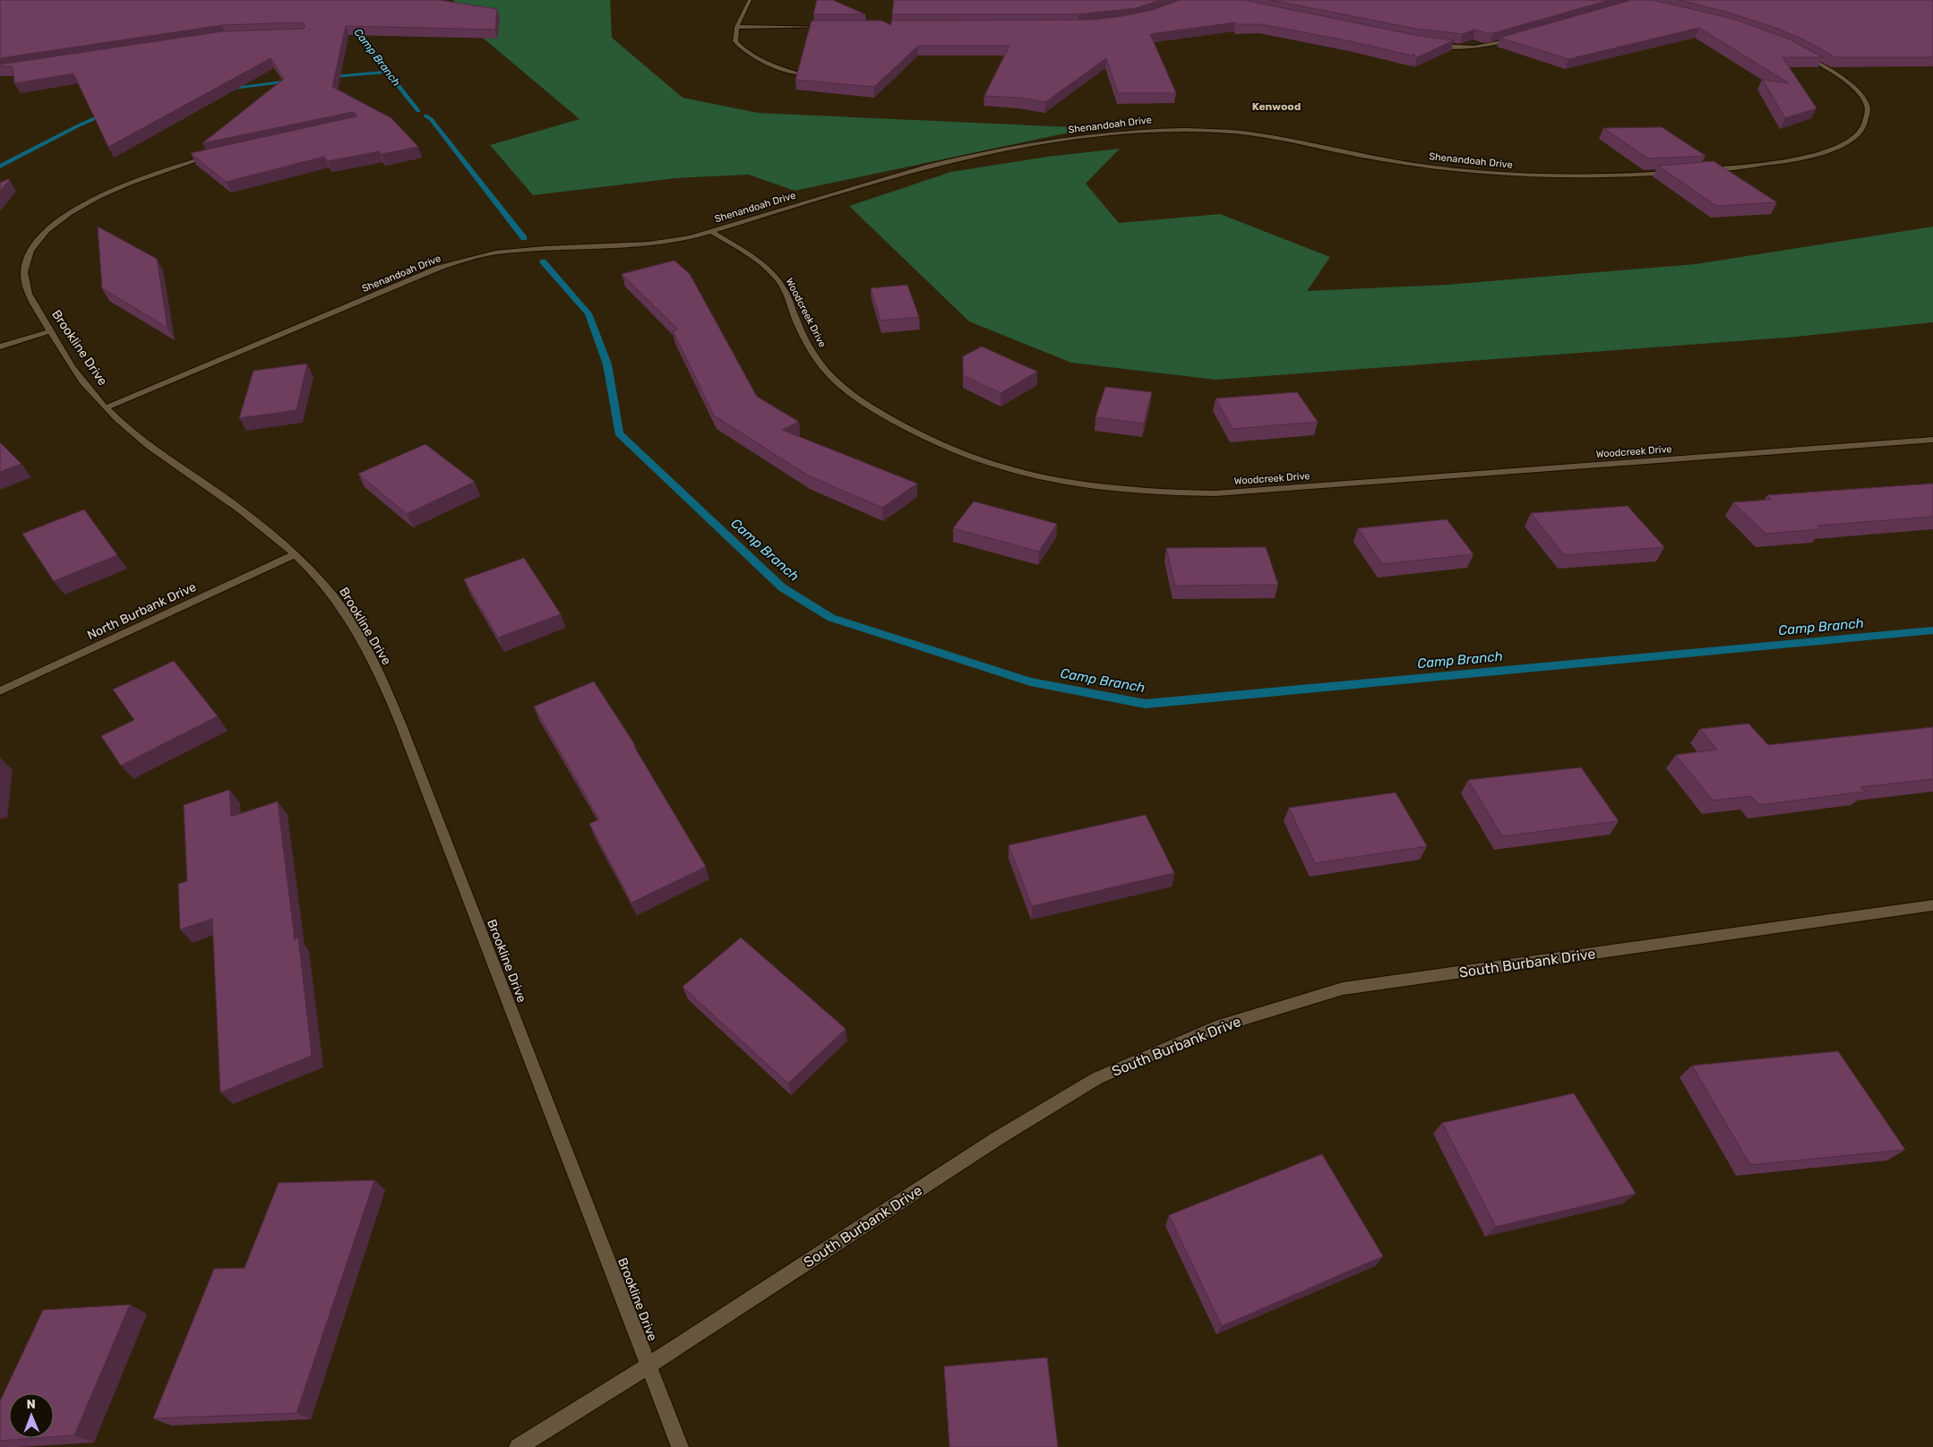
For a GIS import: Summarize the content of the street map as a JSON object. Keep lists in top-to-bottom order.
{
  "streets": {
    "street": [
      "Shenandoah Drive",
      "Woodcreek Drive",
      "Brookline Drive",
      "North Burbank Drive",
      "South Burbank Drive"
    ]
  },
  "crossings": [
    ["Shenandoah Drive", "Woodcreek Drive"],
    ["Shenandoah Drive", "Brookline Drive"],
    ["Brookline Drive", "North Burbank Drive"],
    ["Brookline Drive", "South Burbank Drive"]
  ],
  "districts": ["Kenwood"],
  "water": ["Camp Branch"],
  "north": "top"
}
